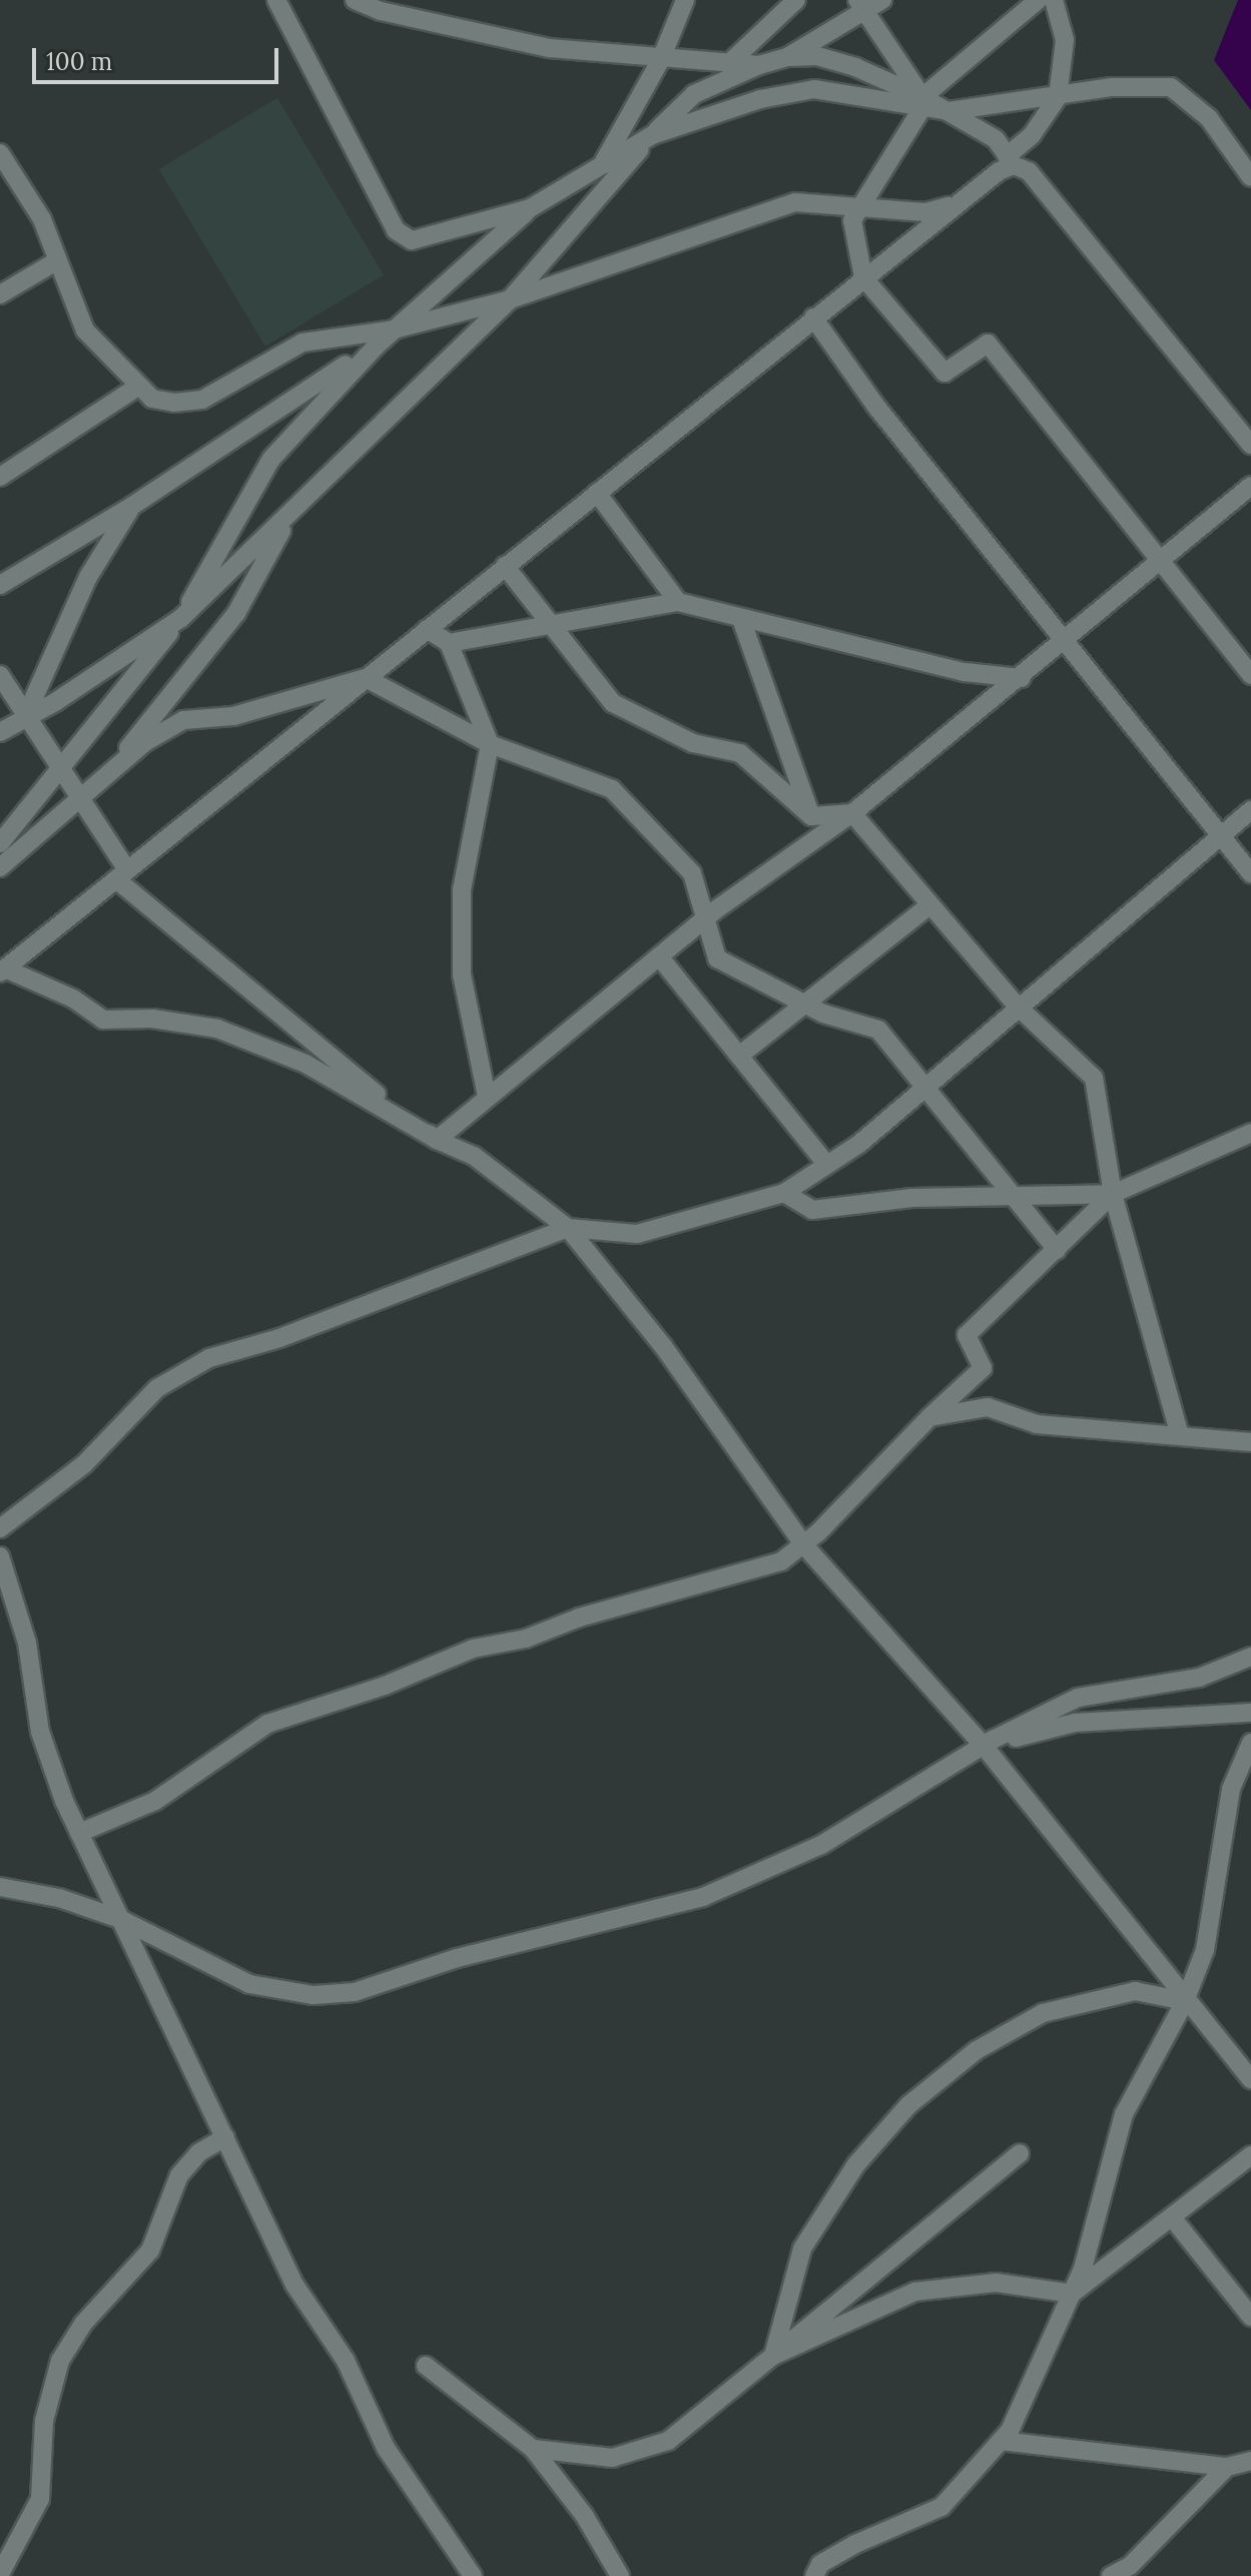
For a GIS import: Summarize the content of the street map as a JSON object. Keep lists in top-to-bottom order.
{
  "scale_bar": "100 m"
}
